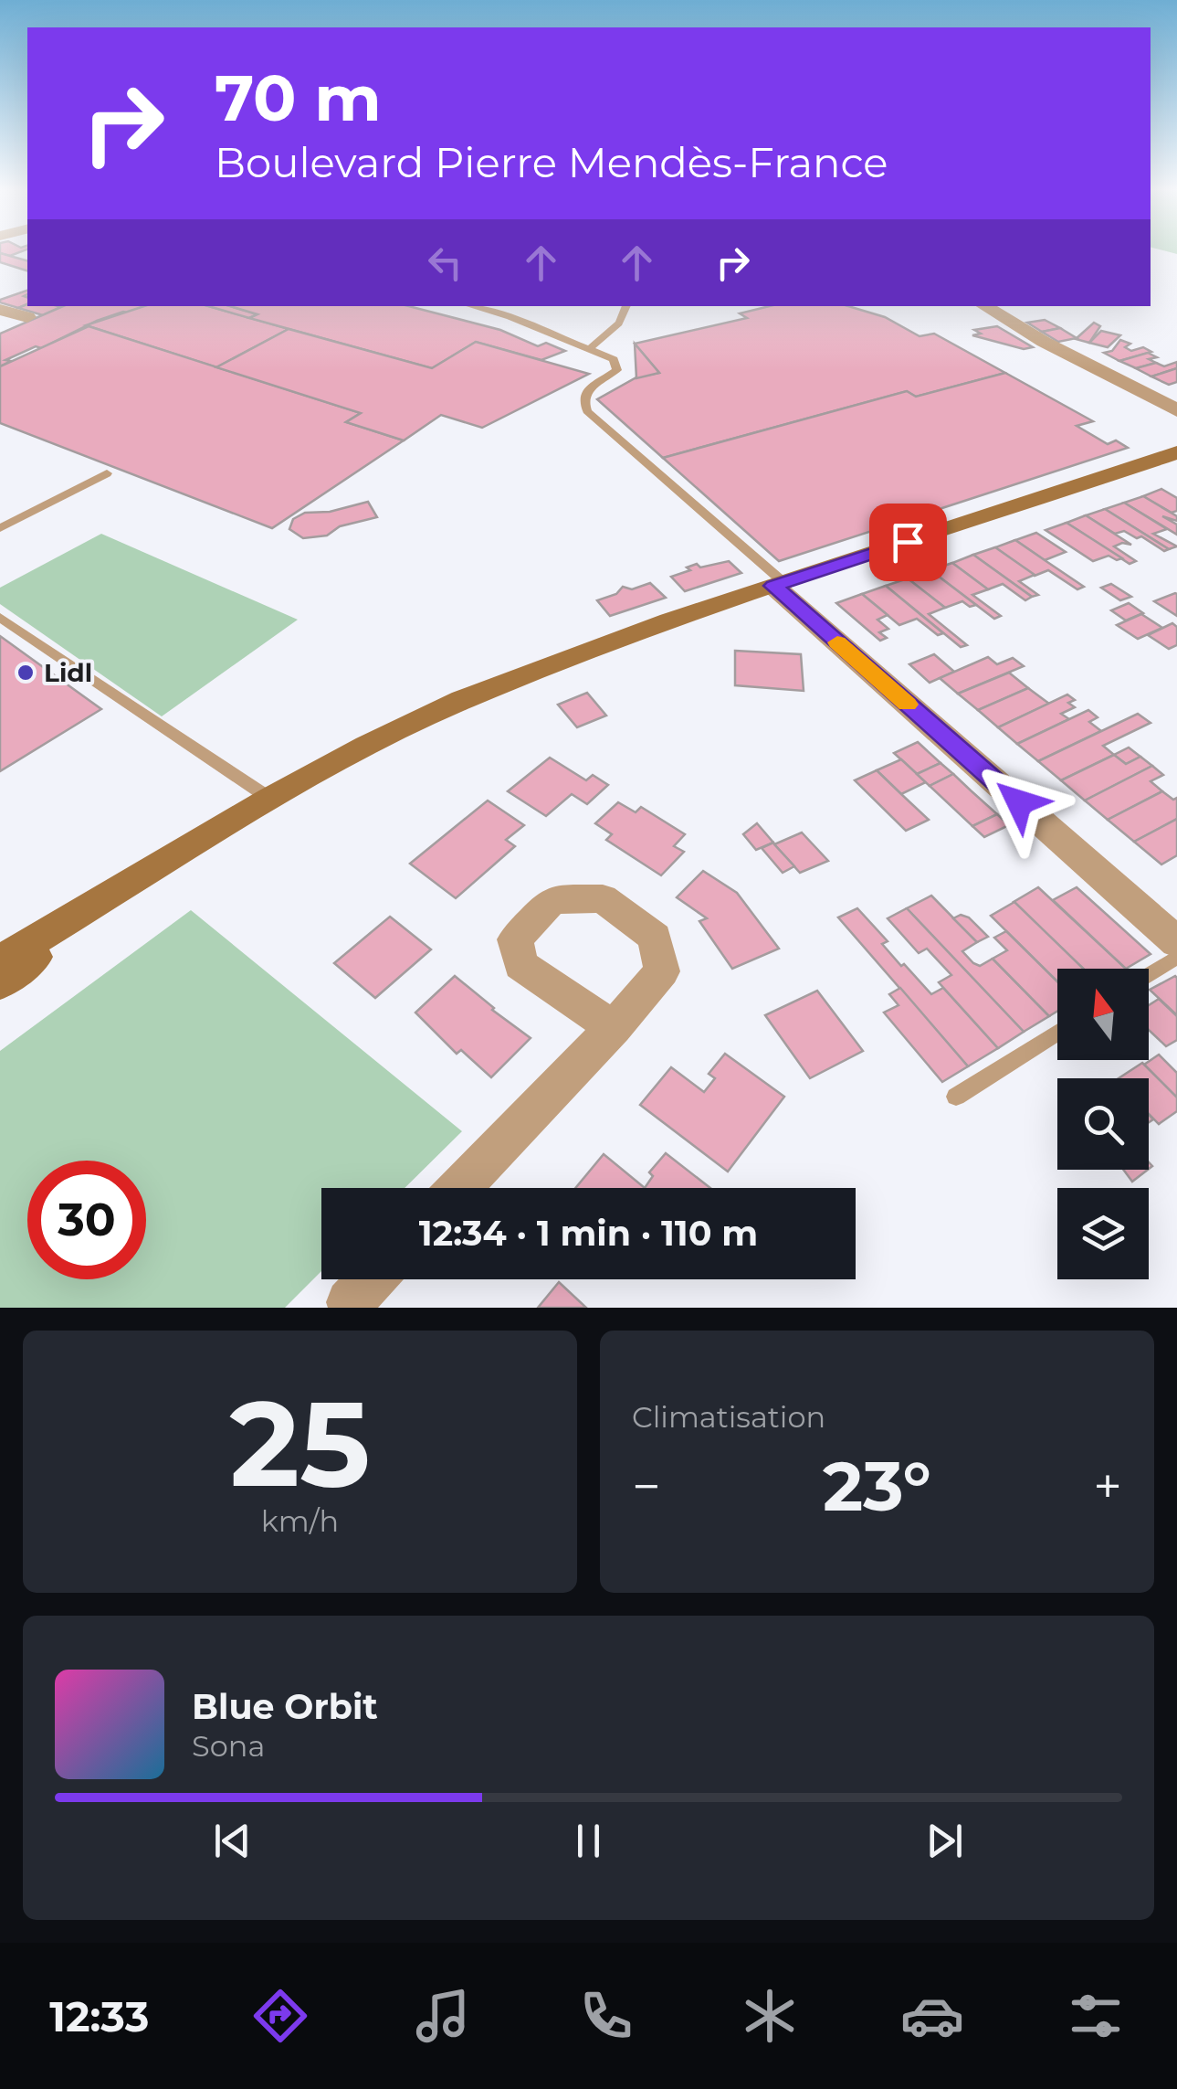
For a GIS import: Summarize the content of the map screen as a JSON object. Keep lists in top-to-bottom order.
{
  "places": ["Lidl"],
  "north": "top",
  "page": {
    "turn": ["70 m", "Boulevard Pierre Mendès-France"],
    "limit": "30",
    "trip": "12:34 · 1 min · 110 m",
    "tile": [
      ["25", "km/h"],
      "Climatisation"
    ],
    "heat": ["−", "23°", "+"],
    "song": ["Blue Orbit", "Sona"],
    "tabs": "12:33"
  }
}
